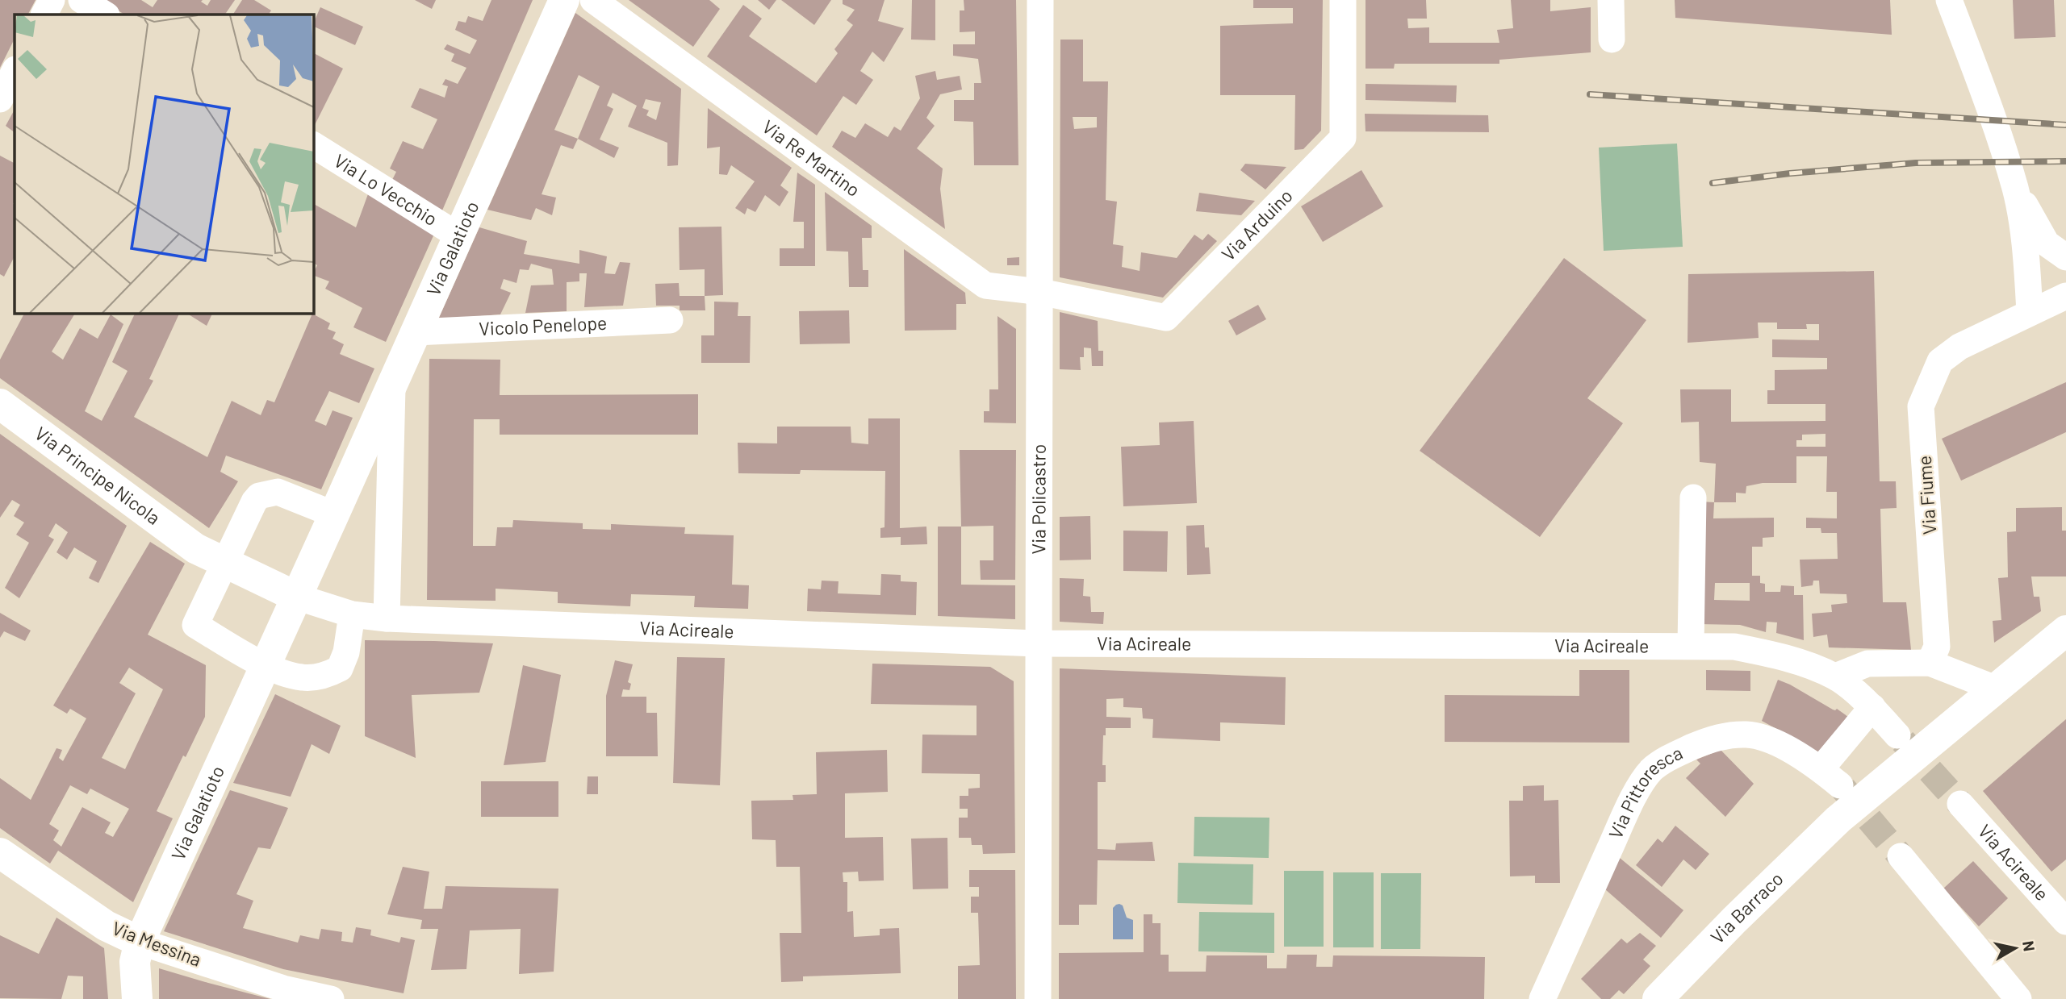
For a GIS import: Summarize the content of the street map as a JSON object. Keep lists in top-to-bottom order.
{
  "streets": {
    "main road": [
      "Via Galatioto",
      "Via Principe Nicola",
      "Via Barraco",
      "Via Messina"
    ],
    "street": [
      "Via Re Martino",
      "Via Lo Vecchio",
      "Via Arduino",
      "Vicolo Penelope",
      "Via Fiume",
      "Via Policastro",
      "Via Acireale",
      "Via Pittoresca"
    ]
  },
  "crossings": [
    ["Via Re Martino", "Via Arduino"],
    ["Via Re Martino", "Via Policastro"],
    ["Via Lo Vecchio", "Via Galatioto"],
    ["Via Arduino", "Via Policastro"],
    ["Via Galatioto", "Vicolo Penelope"],
    ["Via Galatioto", "Via Principe Nicola"],
    ["Via Galatioto", "Via Acireale"],
    ["Via Galatioto", "Via Messina"],
    ["Via Principe Nicola", "Via Acireale"],
    ["Via Policastro", "Via Acireale"],
    ["Via Acireale", "Via Pittoresca"]
  ],
  "north": "right"
}
